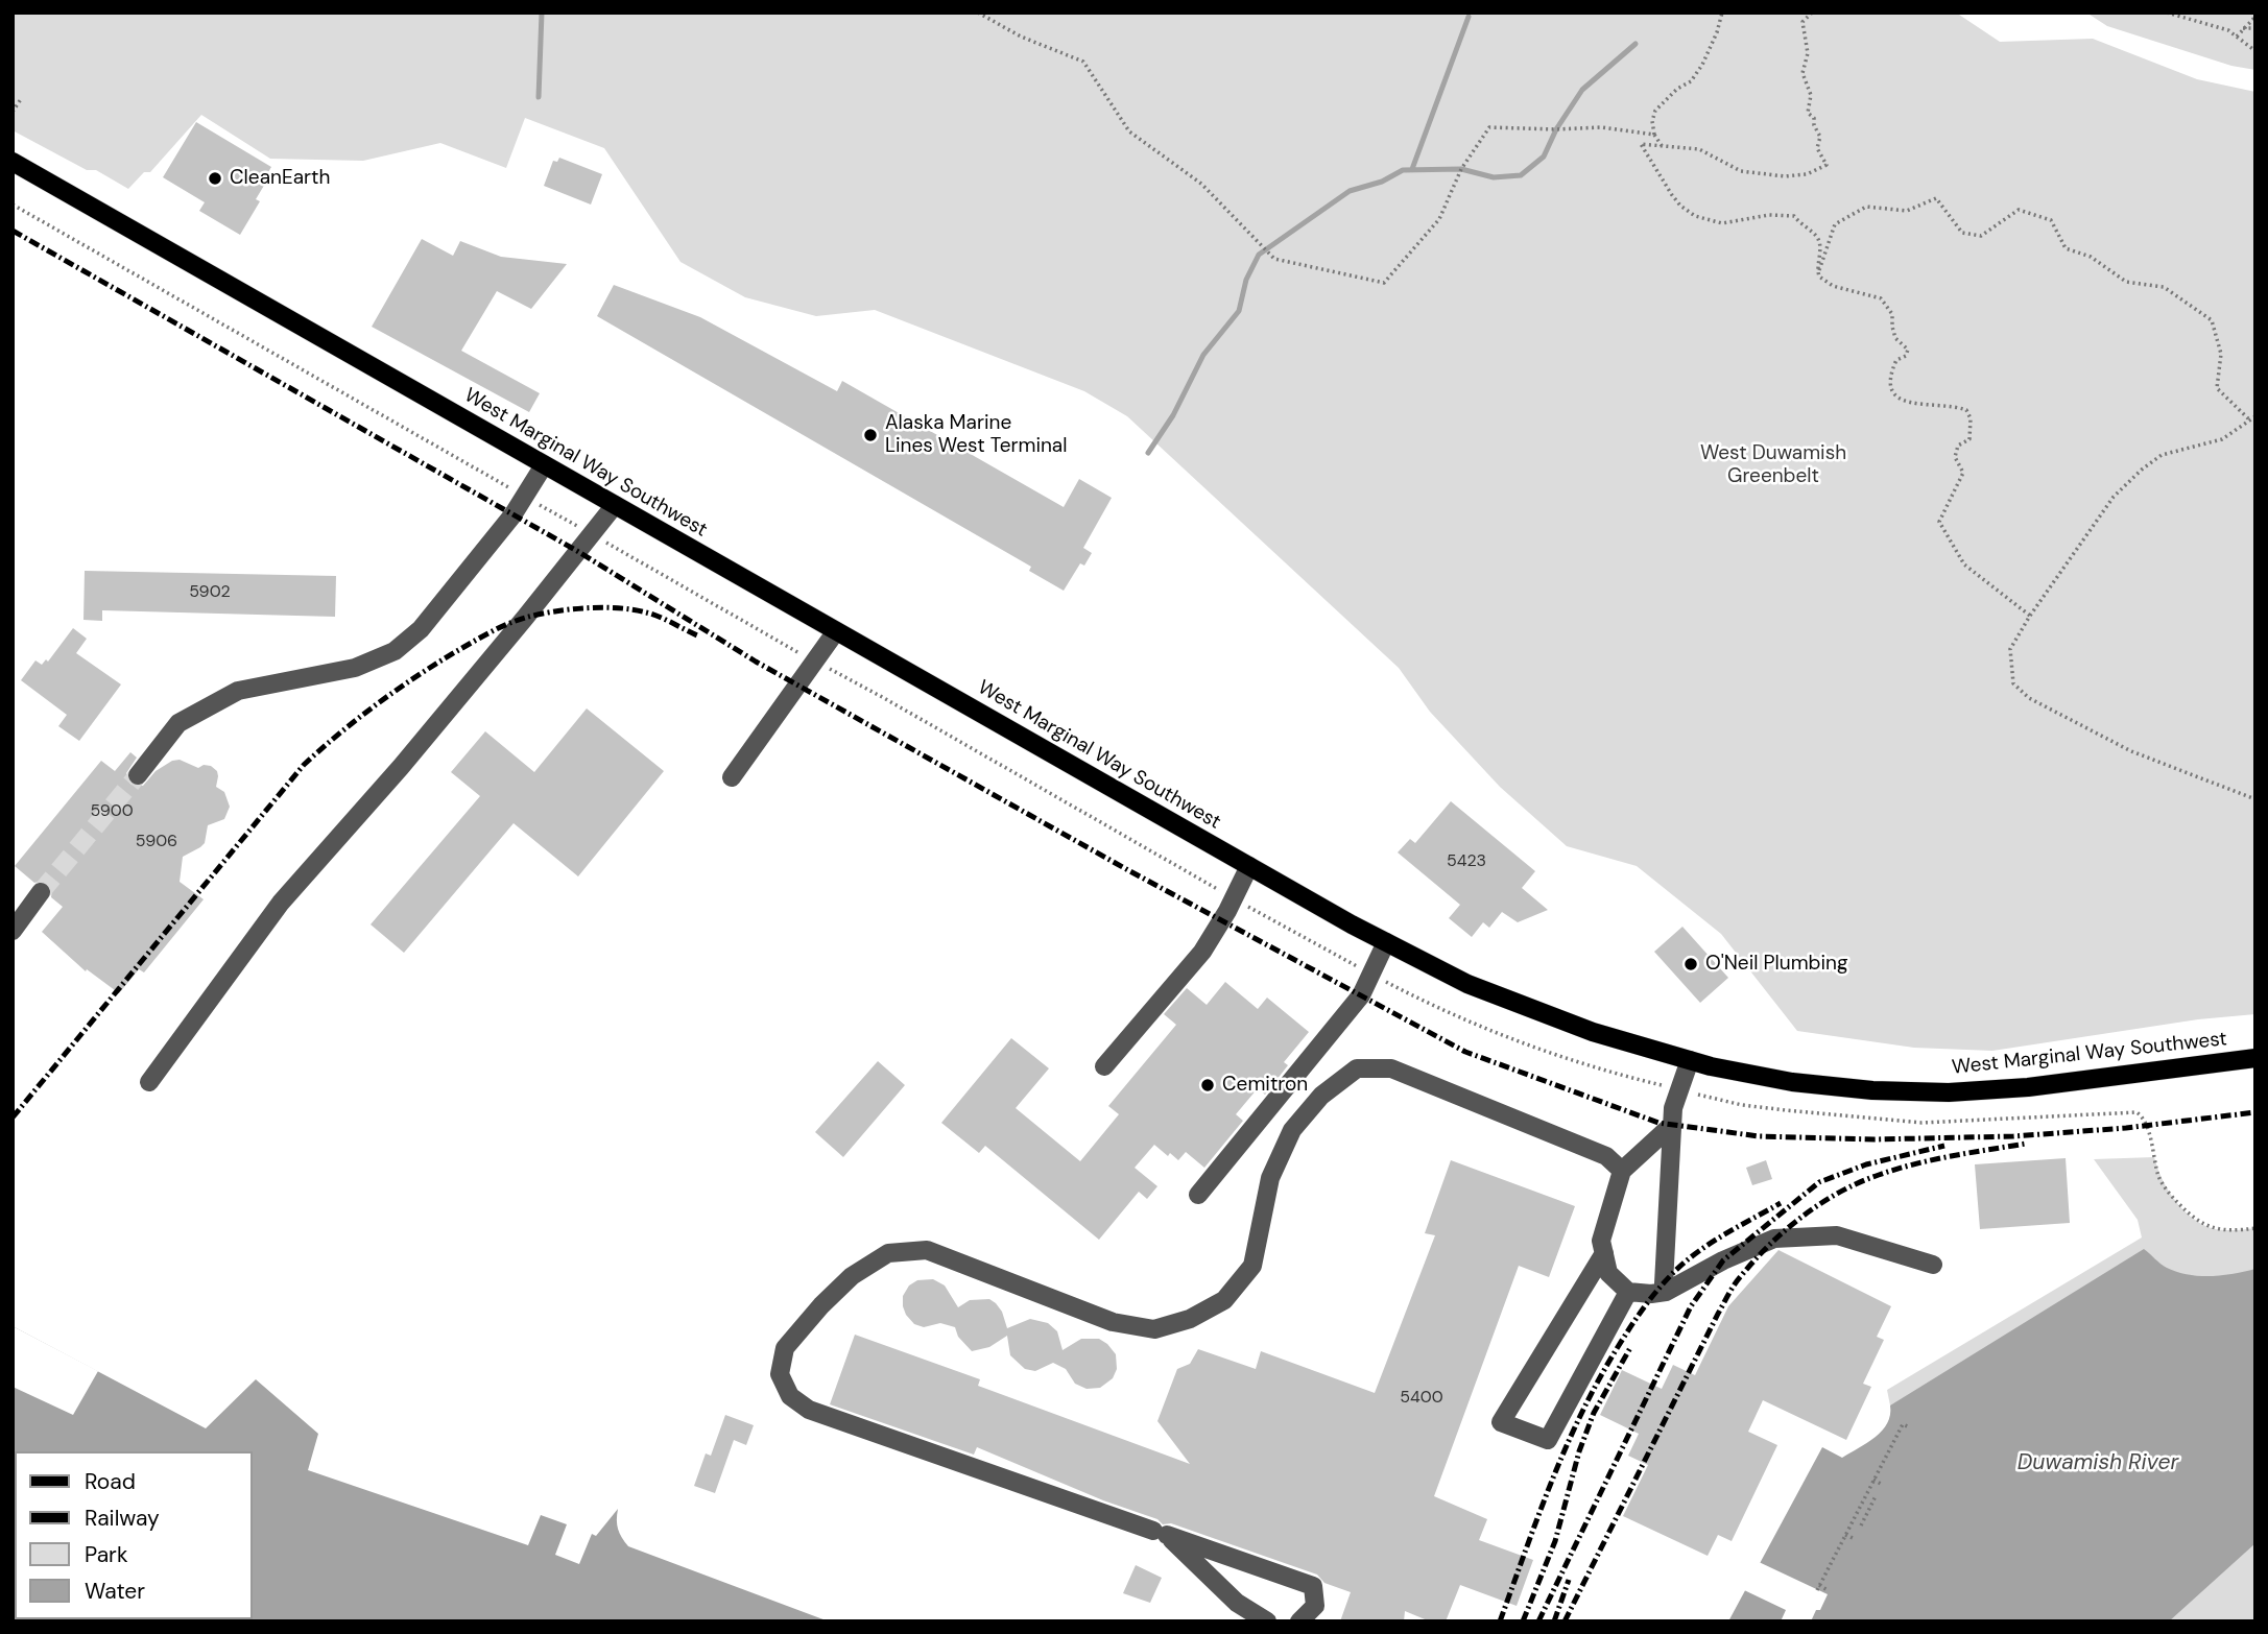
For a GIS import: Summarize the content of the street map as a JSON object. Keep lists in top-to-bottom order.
{
  "streets": {
    "main road": ["West Marginal Way Southwest"]
  },
  "water": ["Duwamish River"],
  "parks": ["West Duwamish Greenbelt"],
  "places": [
    "CleanEarth",
    "Alaska Marine Lines West Terminal",
    "O'Neil Plumbing",
    "Cemitron"
  ],
  "house_numbers": [
    "5902",
    "5900",
    "5906",
    "5423",
    "5400"
  ],
  "legend": [
    "Road",
    "Railway",
    "Park",
    "Water"
  ]
}
